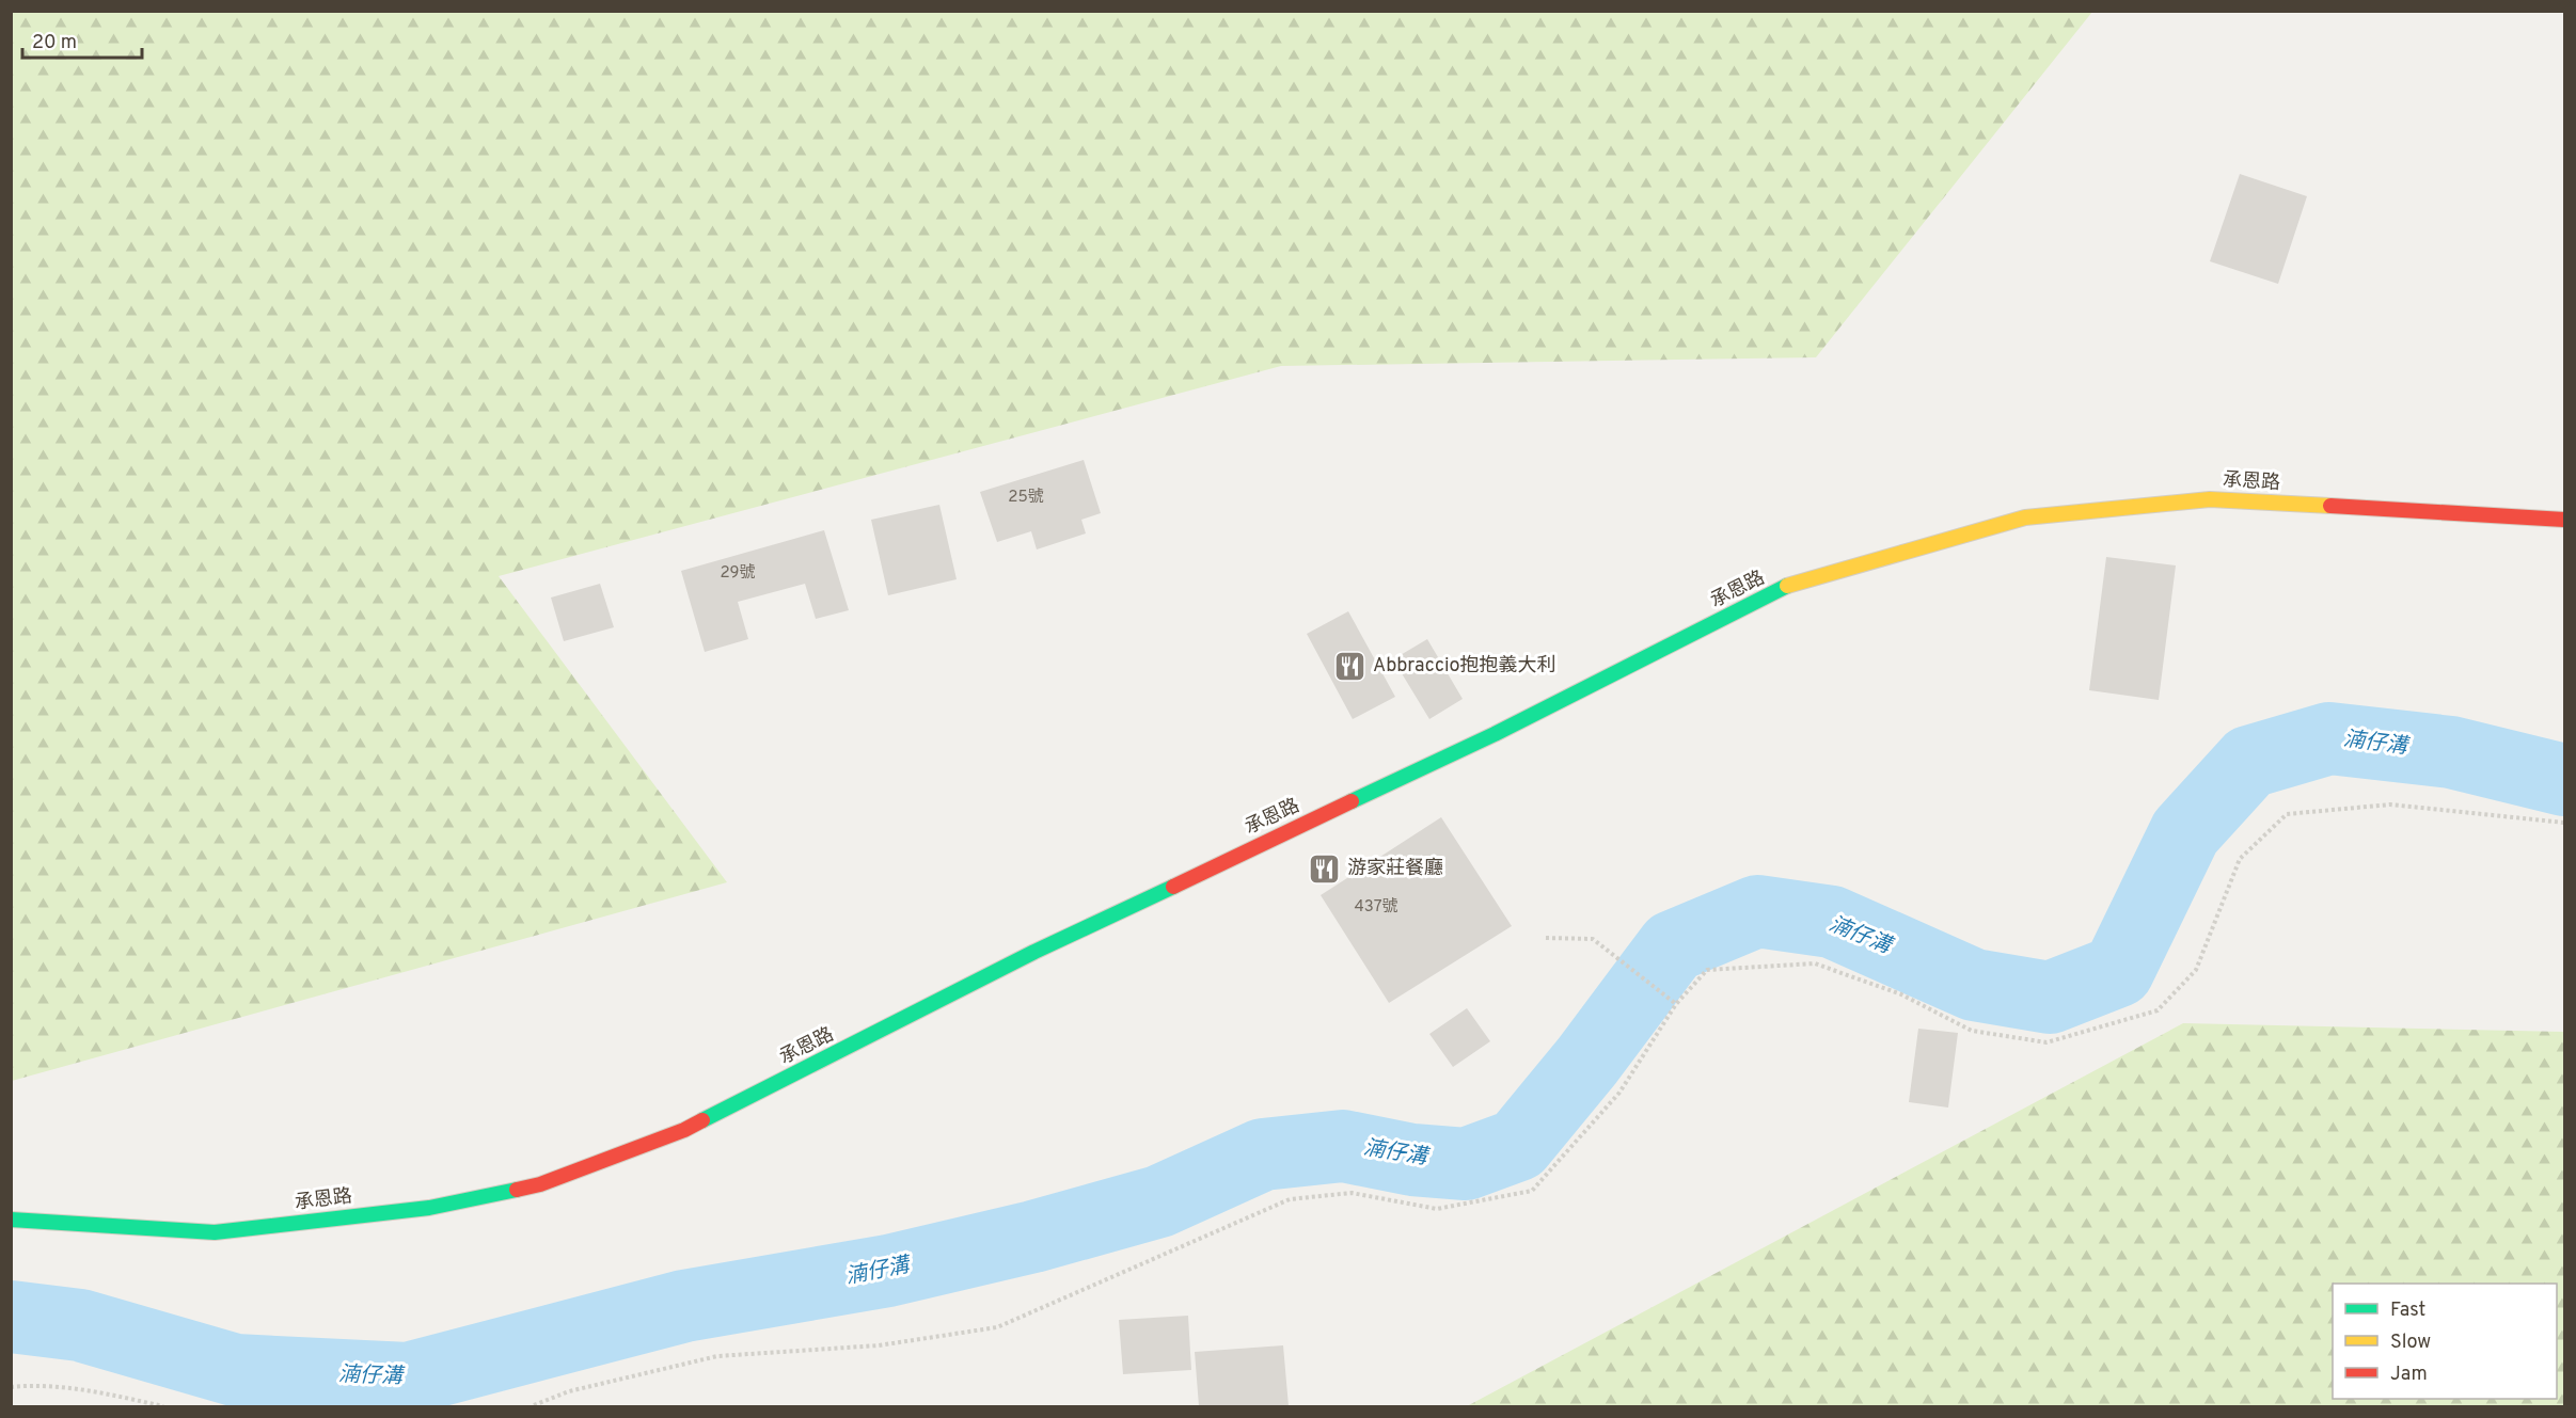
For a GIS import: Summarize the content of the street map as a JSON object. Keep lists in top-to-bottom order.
{
  "streets": {
    "street": ["承恩路"]
  },
  "water": ["湳仔溝"],
  "places": {
    "restaurant": ["Abbraccio抱抱義大利", "游家莊餐廳"]
  },
  "house_numbers": ["25號", "29號", "437號"],
  "legend": ["Fast", "Slow", "Jam"],
  "scale_bar": "20 m"
}
